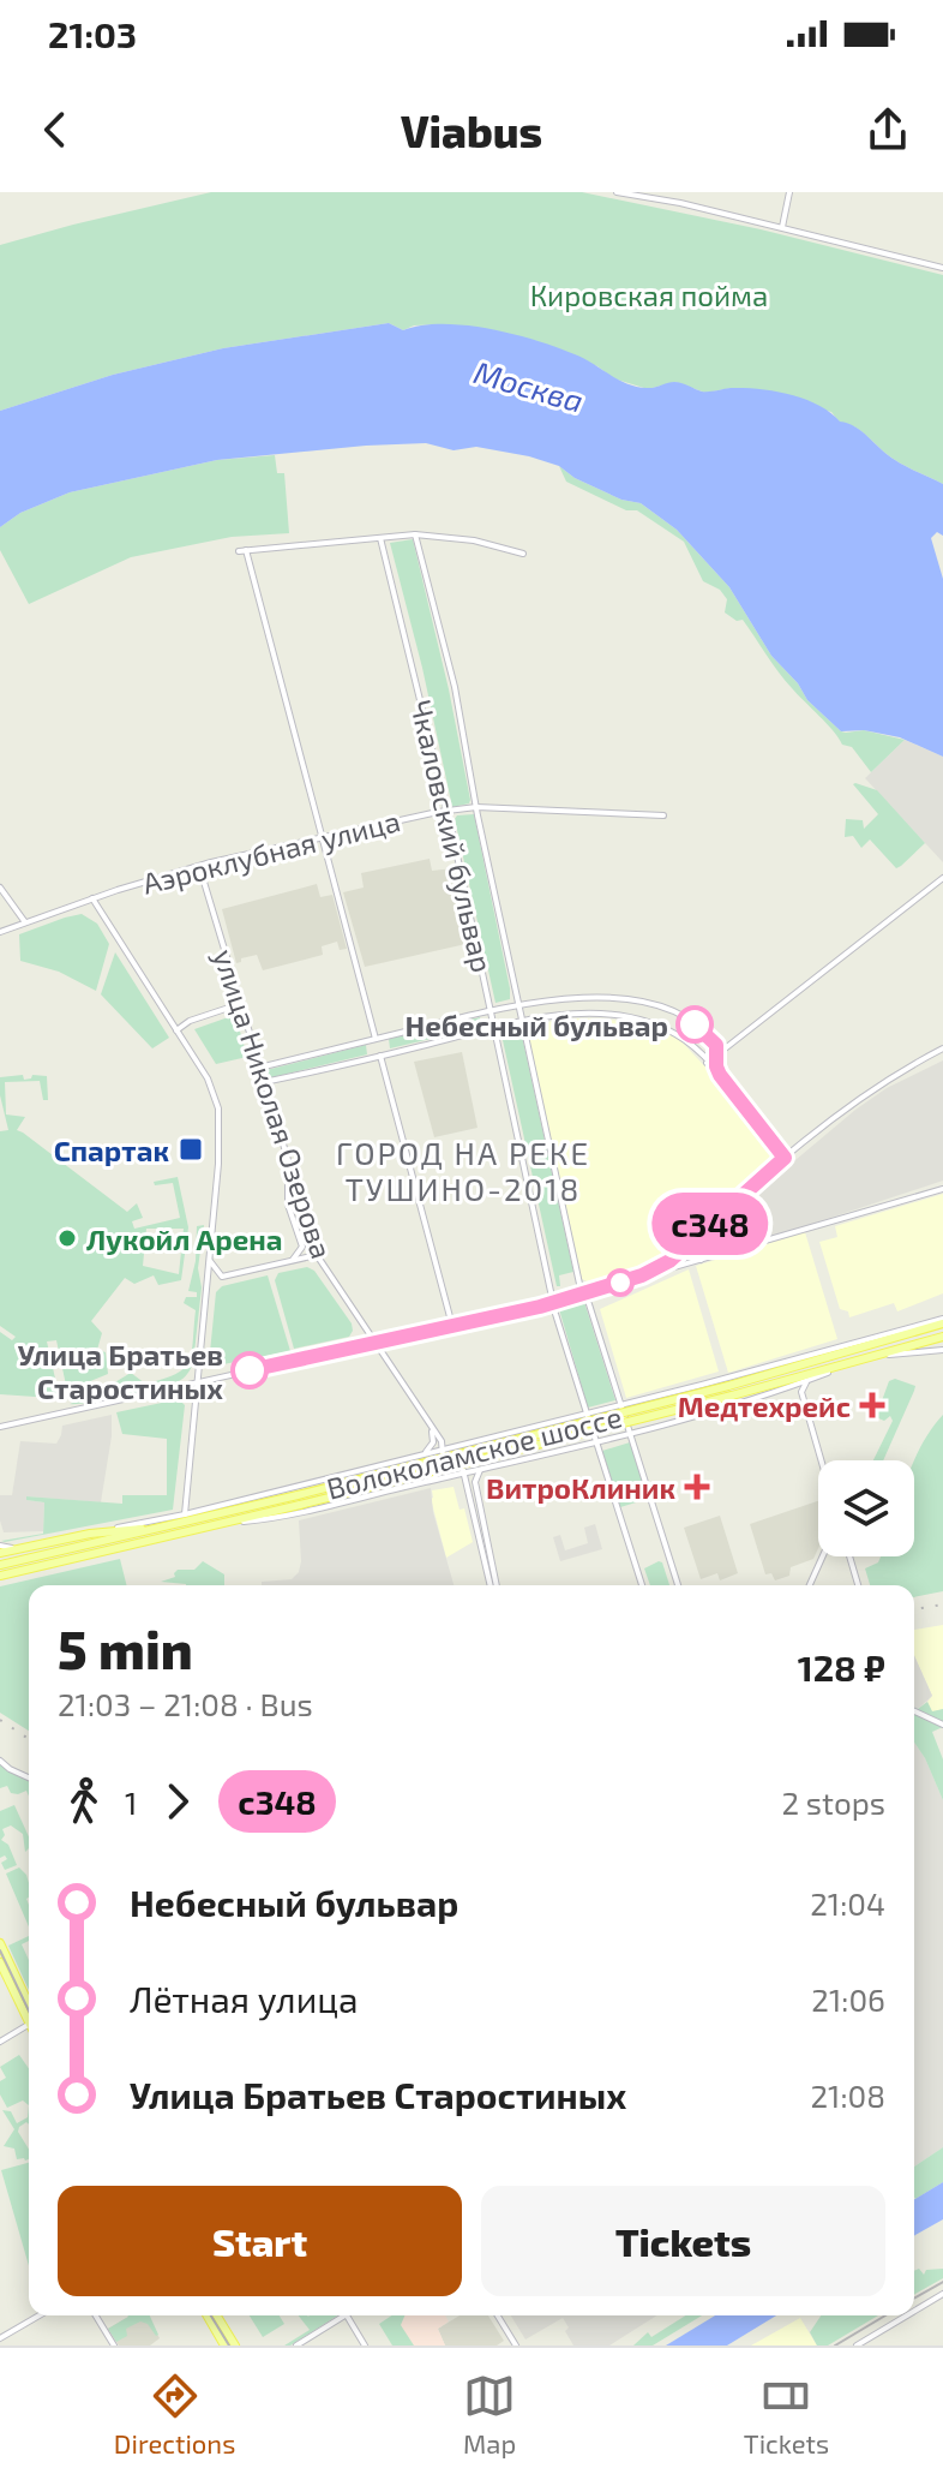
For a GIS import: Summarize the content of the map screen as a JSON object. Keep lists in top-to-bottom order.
{
  "streets": {
    "main road": ["Волоколамское шоссе"],
    "street": ["Чкаловский бульвар", "Аэроклубная улица", "улица Николая Озерова"]
  },
  "crossings": [
    ["Чкаловский бульвар", "Аэроклубная улица"],
    ["Аэроклубная улица", "улица Николая Озерова"]
  ],
  "districts": ["ГОРОД НА РЕКЕ ТУШИНО-2018"],
  "water": ["Москва"],
  "parks": ["Кировская пойма"],
  "places": {
    "other": ["Небесный бульвар", "Лукойл Арена", "Улица Братьев Старостиных"],
    "transit": ["Спартак"],
    "health": ["Медтехрейс", "ВитроКлиник"]
  },
  "lines": ["bus line с348"],
  "page": {
    "status": "21:03",
    "header": "Viabus",
    "on_map": "с348",
    "heading": ["5 min", "21:03 – 21:08 · Bus", "128 ₽"],
    "legs": ["1", "с348", "2 stops"],
    "list": [
      {
        "name": "Небесный бульвар",
        "value": "21:04"
      },
      {
        "name": "Лётная улица",
        "value": "21:06"
      },
      {
        "name": "Улица Братьев Старостиных",
        "value": "21:08"
      }
    ],
    "buttons": ["Start", "Tickets"],
    "tabs": ["Directions", "Map", "Tickets"]
  }
}
